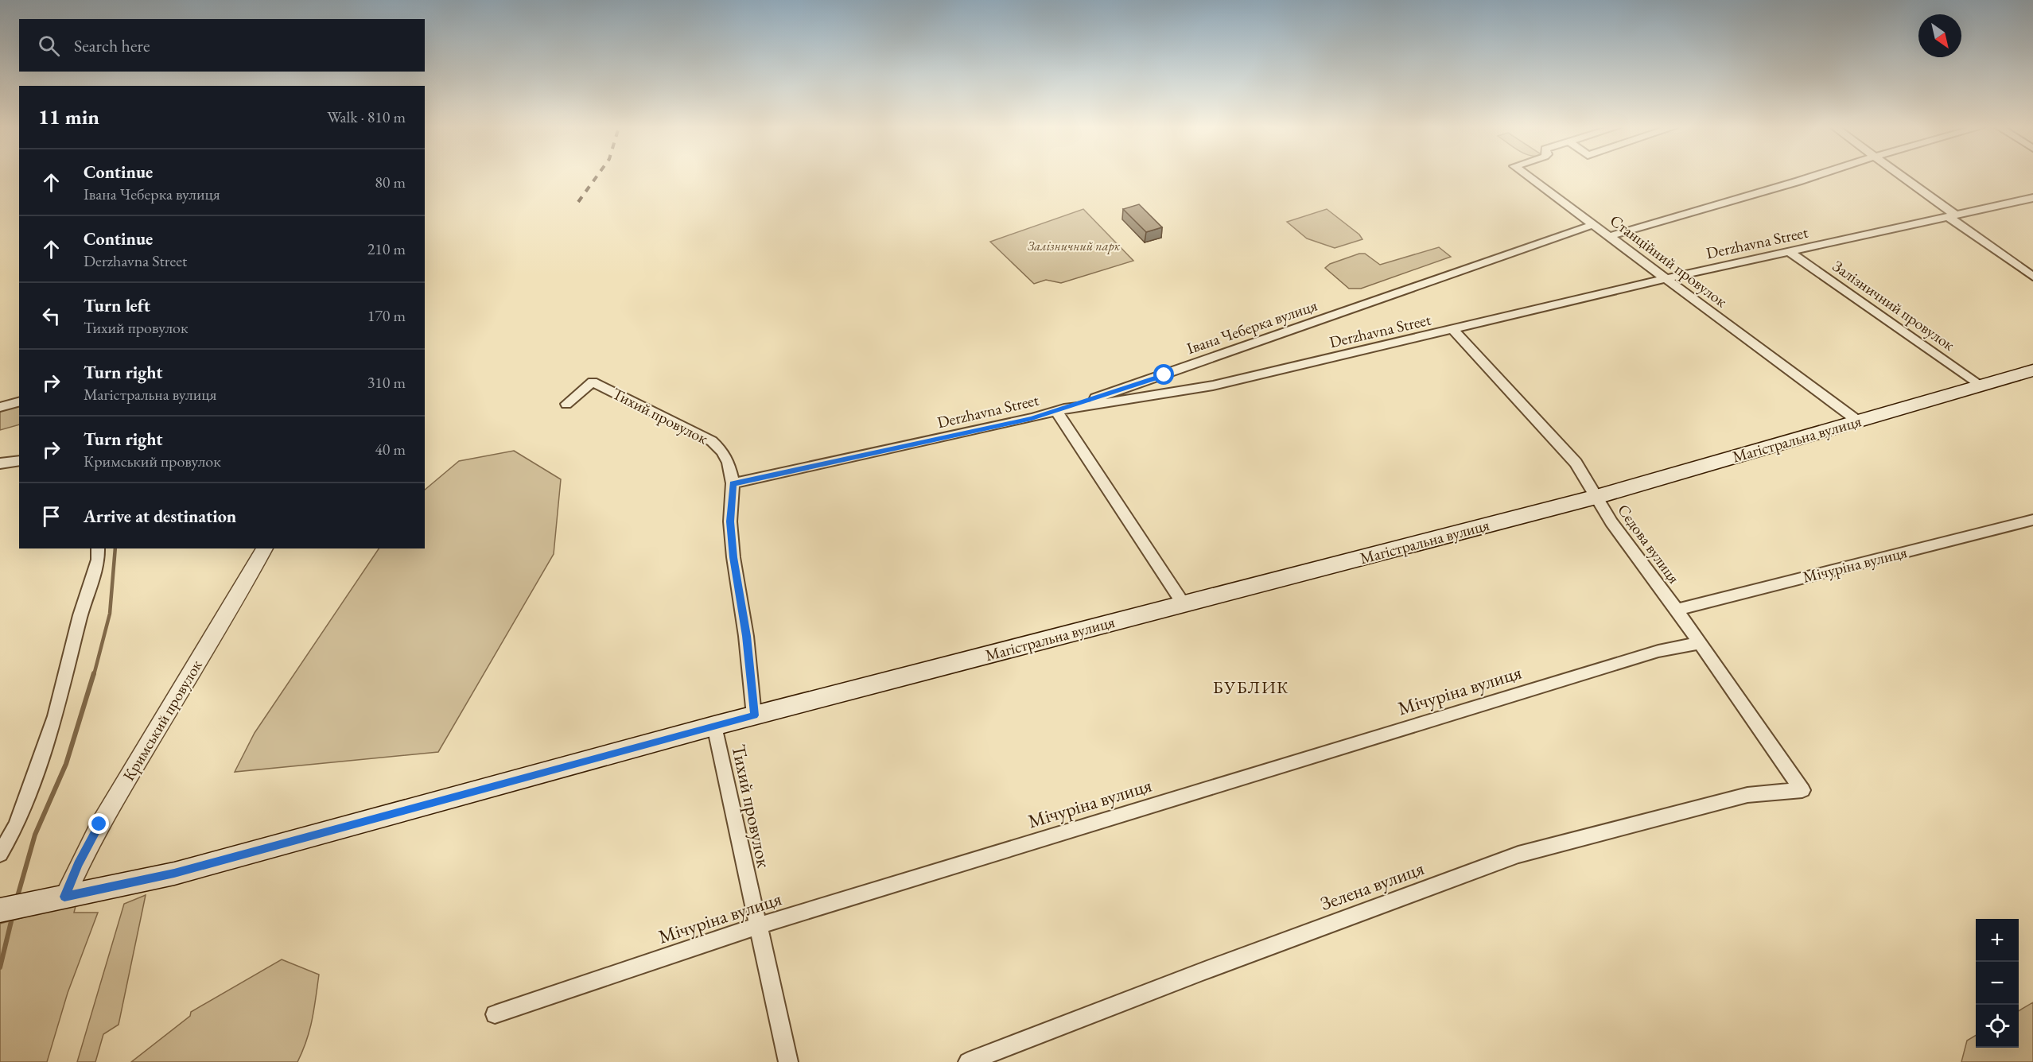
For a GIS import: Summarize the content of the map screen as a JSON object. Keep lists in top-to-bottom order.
{
  "streets": {
    "main road": ["Магістральна вулиця"],
    "street": [
      "Derzhavna Street",
      "Станційний провулок",
      "Залізничний провулок",
      "Івана Чеберка вулиця",
      "Тихий провулок",
      "Сєдова вулиця",
      "Мічуріна вулиця",
      "Кримський провулок",
      "Зелена вулиця"
    ]
  },
  "crossings": [
    ["Derzhavna Street", "Станційний провулок"],
    ["Derzhavna Street", "Залізничний провулок"],
    ["Derzhavna Street", "Івана Чеберка вулиця"],
    ["Derzhavna Street", "Тихий провулок"],
    ["Derzhavna Street", "Сєдова вулиця"],
    ["Станційний провулок", "Івана Чеберка вулиця"],
    ["Станційний провулок", "Магістральна вулиця"],
    ["Залізничний провулок", "Магістральна вулиця"],
    ["Тихий провулок", "Магістральна вулиця"],
    ["Тихий провулок", "Мічуріна вулиця"],
    ["Магістральна вулиця", "Сєдова вулиця"],
    ["Магістральна вулиця", "Кримський провулок"],
    ["Сєдова вулиця", "Мічуріна вулиця"],
    ["Сєдова вулиця", "Зелена вулиця"]
  ],
  "districts": ["БУБЛИК"],
  "parks": ["Залізничний парк"],
  "north": "bottom right",
  "page": {
    "search": "Search here",
    "heading": ["11 min", "Walk · 810 m"],
    "list": [
      ["Continue", "Івана Чеберка вулиця", "80 m"],
      ["Continue", "Derzhavna Street", "210 m"],
      ["Turn left", "Тихий провулок", "170 m"],
      ["Turn right", "Магістральна вулиця", "310 m"],
      ["Turn right", "Кримський провулок", "40 m"],
      "Arrive at destination"
    ],
    "map_buttons": ["+", "−"]
  }
}
